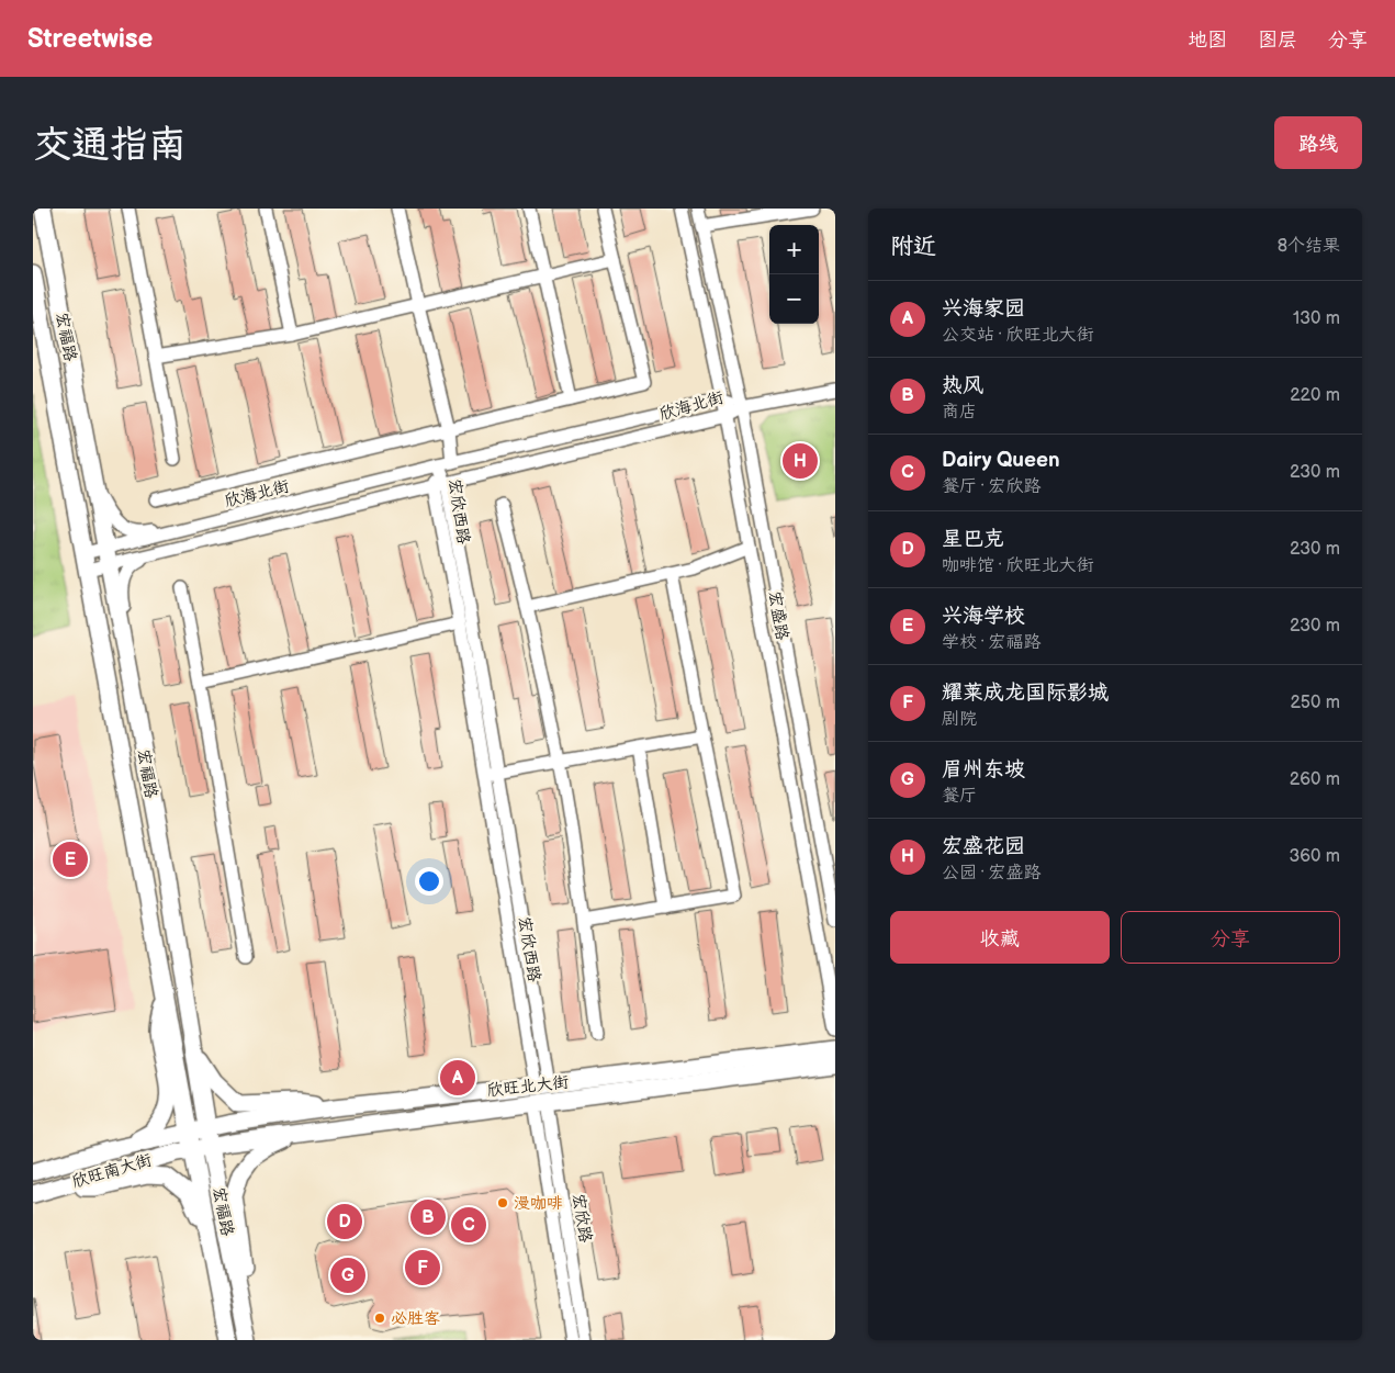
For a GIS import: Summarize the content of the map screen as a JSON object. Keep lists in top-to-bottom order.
{
  "streets": {
    "main road": ["宏福路", "欣旺北大街", "欣旺南大街"],
    "street": [
      "欣海北街",
      "宏欣西路",
      "宏盛路",
      "宏欣路"
    ]
  },
  "crossings": [
    ["宏福路", "欣海北街"],
    ["宏福路", "欣旺北大街"],
    ["宏福路", "欣旺南大街"],
    ["欣海北街", "宏欣西路"],
    ["欣海北街", "宏盛路"],
    ["宏欣西路", "欣旺北大街"],
    ["欣旺北大街", "欣旺南大街"],
    ["欣旺北大街", "宏欣路"]
  ],
  "places": ["漫咖啡", "必胜客"],
  "page": {
    "header": "Streetwise",
    "nav": ["地图", "图层", "分享"],
    "buttons": [
      "路线",
      ["收藏", "分享"]
    ],
    "title": "交通指南",
    "heading": ["附近", "8个结果"],
    "map_buttons": ["+", "−"],
    "list": [
      {
        "mark": "A",
        "name": "兴海家园",
        "note": "公交站 · 欣旺北大街",
        "value": "130 m"
      },
      {
        "mark": "B",
        "name": "热风",
        "note": "商店",
        "value": "220 m"
      },
      {
        "mark": "C",
        "name": "Dairy Queen",
        "note": "餐厅 · 宏欣路",
        "value": "230 m"
      },
      {
        "mark": "D",
        "name": "星巴克",
        "note": "咖啡馆 · 欣旺北大街",
        "value": "230 m"
      },
      {
        "mark": "E",
        "name": "兴海学校",
        "note": "学校 · 宏福路",
        "value": "230 m"
      },
      {
        "mark": "F",
        "name": "耀莱成龙国际影城",
        "note": "剧院",
        "value": "250 m"
      },
      {
        "mark": "G",
        "name": "眉州东坡",
        "note": "餐厅",
        "value": "260 m"
      },
      {
        "mark": "H",
        "name": "宏盛花园",
        "note": "公园 · 宏盛路",
        "value": "360 m"
      }
    ],
    "pins": [
      "H",
      "E",
      "A",
      "B",
      "D",
      "C",
      "F",
      "G"
    ]
  }
}
